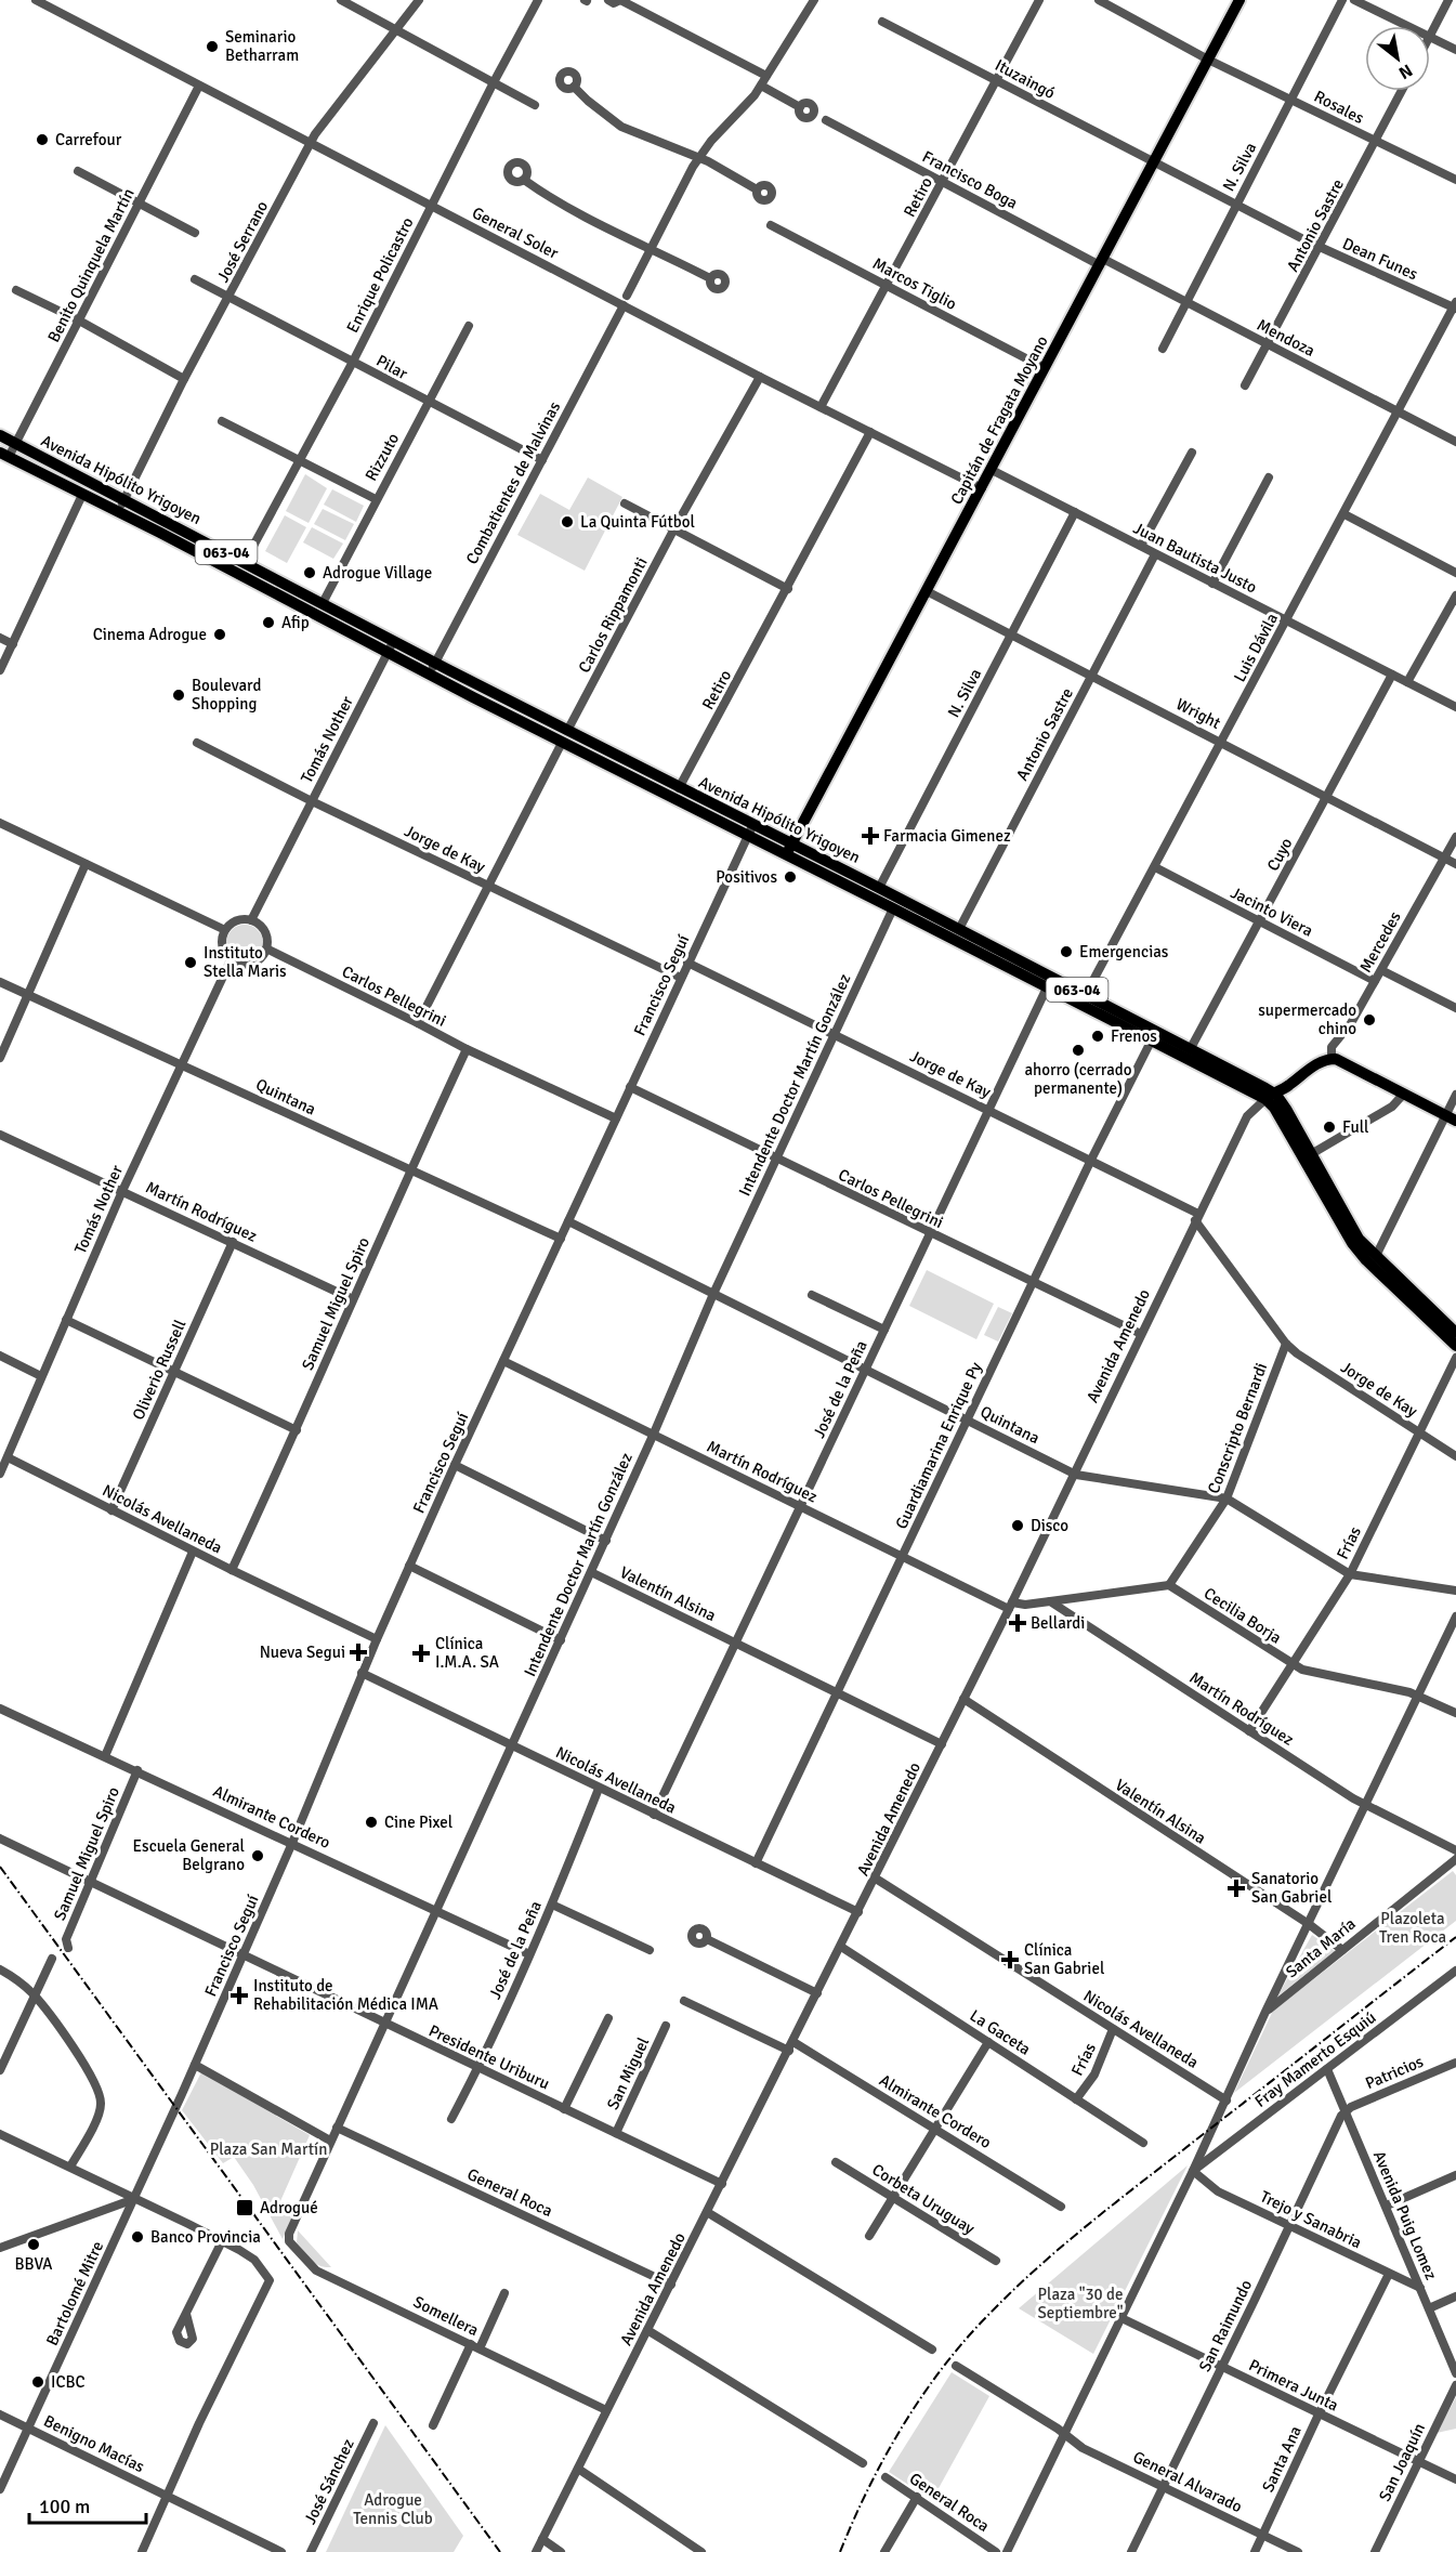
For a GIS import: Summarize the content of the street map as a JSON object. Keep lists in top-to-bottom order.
{
  "streets": {
    "main road": ["Capitán de Fragata Moyano", "Avenida Hipólito Yrigoyen", "063-04"],
    "street": [
      "Ituzaingó",
      "Rosales",
      "N. Silva",
      "Francisco Boga",
      "Retiro",
      "Antonio Sastre",
      "General Soler",
      "José Serrano",
      "Dean Funes",
      "Benito Quinquela Martín",
      "Enrique Policastro",
      "Marcos Tiglio",
      "Mendoza",
      "Pilar",
      "Rizzuto",
      "Combatientes de Malvinas",
      "Juan Bautista Justo",
      "Carlos Rippamonti",
      "Luis Dávila",
      "Wright",
      "Tomás Nother",
      "Jorge de Kay",
      "Cuyo",
      "Jacinto Viera",
      "Mercedes",
      "Francisco Seguí",
      "Carlos Pellegrini",
      "Intendente Doctor Martín González",
      "Quintana",
      "Martín Rodríguez",
      "Samuel Miguel Spiro",
      "Avenida Amenedo",
      "Oliverio Russell",
      "José de la Peña",
      "Conscripto Bernardi",
      "Guardiamarina Enrique Py",
      "Nicolás Avellaneda",
      "Frías",
      "Valentín Alsina",
      "Cecilia Borja",
      "Almirante Cordero",
      "Santa María",
      "La Gaceta",
      "Presidente Uriburu",
      "Fray Mamerto Esquiú",
      "Patricios",
      "San Miguel",
      "General Roca",
      "Corbeta Uruguay",
      "Avenida Puig Lomez",
      "Trejo y Sanabria",
      "Bartolomé Mitre",
      "Somellera",
      "San Raimundo",
      "Primera Junta",
      "Benigno Macías",
      "Santa Ana",
      "San Joaquín",
      "José Sánchez",
      "General Alvarado"
    ]
  },
  "crossings": [
    ["Ituzaingó", "Retiro"],
    ["Ituzaingó", "Dean Funes"],
    ["Ituzaingó", "Capitán de Fragata Moyano"],
    ["Rosales", "N. Silva"],
    ["Rosales", "Antonio Sastre"],
    ["Rosales", "Capitán de Fragata Moyano"],
    ["N. Silva", "Dean Funes"],
    ["N. Silva", "Mendoza"],
    ["N. Silva", "Avenida Hipólito Yrigoyen"],
    ["N. Silva", "Juan Bautista Justo"],
    ["N. Silva", "Wright"],
    ["Francisco Boga", "Retiro"],
    ["Francisco Boga", "Mendoza"],
    ["Francisco Boga", "Capitán de Fragata Moyano"],
    ["Retiro", "General Soler"],
    ["Retiro", "Marcos Tiglio"],
    ["Retiro", "Avenida Hipólito Yrigoyen"],
    ["Antonio Sastre", "Dean Funes"],
    ["Antonio Sastre", "Mendoza"],
    ["Antonio Sastre", "Avenida Hipólito Yrigoyen"],
    ["Antonio Sastre", "Juan Bautista Justo"],
    ["Antonio Sastre", "Wright"],
    ["General Soler", "José Serrano"],
    ["General Soler", "Benito Quinquela Martín"],
    ["General Soler", "Enrique Policastro"],
    ["General Soler", "Capitán de Fragata Moyano"],
    ["General Soler", "Combatientes de Malvinas"],
    ["General Soler", "Carlos Rippamonti"],
    ["José Serrano", "Pilar"],
    ["José Serrano", "Avenida Hipólito Yrigoyen"],
    ["Dean Funes", "Capitán de Fragata Moyano"],
    ["Dean Funes", "Luis Dávila"],
    ["Benito Quinquela Martín", "Avenida Hipólito Yrigoyen"],
    ["Enrique Policastro", "Pilar"],
    ["Enrique Policastro", "Avenida Hipólito Yrigoyen"],
    ["Marcos Tiglio", "Capitán de Fragata Moyano"],
    ["Mendoza", "Capitán de Fragata Moyano"],
    ["Mendoza", "Luis Dávila"],
    ["Pilar", "Rizzuto"],
    ["Pilar", "Combatientes de Malvinas"],
    ["Capitán de Fragata Moyano", "Avenida Hipólito Yrigoyen"],
    ["Capitán de Fragata Moyano", "Juan Bautista Justo"],
    ["Capitán de Fragata Moyano", "Wright"],
    ["Rizzuto", "Avenida Hipólito Yrigoyen"],
    ["Avenida Hipólito Yrigoyen", "Combatientes de Malvinas"],
    ["Avenida Hipólito Yrigoyen", "Carlos Rippamonti"],
    ["Avenida Hipólito Yrigoyen", "Luis Dávila"],
    ["Avenida Hipólito Yrigoyen", "Tomás Nother"],
    ["Avenida Hipólito Yrigoyen", "Cuyo"],
    ["Avenida Hipólito Yrigoyen", "Francisco Seguí"],
    ["Avenida Hipólito Yrigoyen", "Intendente Doctor Martín González"],
    ["Avenida Hipólito Yrigoyen", "Avenida Amenedo"],
    ["Avenida Hipólito Yrigoyen", "José de la Peña"],
    ["Avenida Hipólito Yrigoyen", "Guardiamarina Enrique Py"],
    ["Juan Bautista Justo", "Luis Dávila"],
    ["Juan Bautista Justo", "Cuyo"],
    ["Luis Dávila", "Wright"],
    ["Luis Dávila", "Jacinto Viera"],
    ["Wright", "Cuyo"],
    ["Wright", "Mercedes"],
    ["Tomás Nother", "Jorge de Kay"],
    ["Tomás Nother", "Carlos Pellegrini"],
    ["Tomás Nother", "Quintana"],
    ["Tomás Nother", "Martín Rodríguez"],
    ["Tomás Nother", "Nicolás Avellaneda"],
    ["Jorge de Kay", "Francisco Seguí"],
    ["Jorge de Kay", "Intendente Doctor Martín González"],
    ["Jorge de Kay", "Avenida Amenedo"],
    ["Jorge de Kay", "José de la Peña"],
    ["Jorge de Kay", "Conscripto Bernardi"],
    ["Jorge de Kay", "Guardiamarina Enrique Py"],
    ["Jorge de Kay", "Frías"],
    ["Cuyo", "Jacinto Viera"],
    ["Jacinto Viera", "Mercedes"],
    ["Francisco Seguí", "Carlos Pellegrini"],
    ["Francisco Seguí", "Quintana"],
    ["Francisco Seguí", "Martín Rodríguez"],
    ["Francisco Seguí", "Nicolás Avellaneda"],
    ["Francisco Seguí", "Almirante Cordero"],
    ["Francisco Seguí", "Presidente Uriburu"],
    ["Francisco Seguí", "Bartolomé Mitre"],
    ["Carlos Pellegrini", "Intendente Doctor Martín González"],
    ["Carlos Pellegrini", "Samuel Miguel Spiro"],
    ["Carlos Pellegrini", "Avenida Amenedo"],
    ["Carlos Pellegrini", "José de la Peña"],
    ["Carlos Pellegrini", "Guardiamarina Enrique Py"],
    ["Intendente Doctor Martín González", "Quintana"],
    ["Intendente Doctor Martín González", "Martín Rodríguez"],
    ["Intendente Doctor Martín González", "Nicolás Avellaneda"],
    ["Intendente Doctor Martín González", "Valentín Alsina"],
    ["Intendente Doctor Martín González", "Almirante Cordero"],
    ["Intendente Doctor Martín González", "Presidente Uriburu"],
    ["Intendente Doctor Martín González", "General Roca"],
    ["Intendente Doctor Martín González", "Somellera"],
    ["Quintana", "Samuel Miguel Spiro"],
    ["Quintana", "Avenida Amenedo"],
    ["Quintana", "José de la Peña"],
    ["Quintana", "Conscripto Bernardi"],
    ["Quintana", "Guardiamarina Enrique Py"],
    ["Quintana", "Frías"],
    ["Martín Rodríguez", "Samuel Miguel Spiro"],
    ["Martín Rodríguez", "Avenida Amenedo"],
    ["Martín Rodríguez", "Oliverio Russell"],
    ["Martín Rodríguez", "José de la Peña"],
    ["Martín Rodríguez", "Guardiamarina Enrique Py"],
    ["Martín Rodríguez", "Frías"],
    ["Samuel Miguel Spiro", "Nicolás Avellaneda"],
    ["Samuel Miguel Spiro", "Almirante Cordero"],
    ["Samuel Miguel Spiro", "Presidente Uriburu"],
    ["Avenida Amenedo", "Nicolás Avellaneda"],
    ["Avenida Amenedo", "Valentín Alsina"],
    ["Avenida Amenedo", "Almirante Cordero"],
    ["Avenida Amenedo", "La Gaceta"],
    ["Avenida Amenedo", "Presidente Uriburu"],
    ["Avenida Amenedo", "General Roca"],
    ["Avenida Amenedo", "Somellera"],
    ["Oliverio Russell", "Nicolás Avellaneda"],
    ["José de la Peña", "Nicolás Avellaneda"],
    ["José de la Peña", "Valentín Alsina"],
    ["José de la Peña", "Almirante Cordero"],
    ["José de la Peña", "Presidente Uriburu"],
    ["Conscripto Bernardi", "Cecilia Borja"],
    ["Guardiamarina Enrique Py", "Nicolás Avellaneda"],
    ["Guardiamarina Enrique Py", "Valentín Alsina"],
    ["Nicolás Avellaneda", "Frías"],
    ["Frías", "Cecilia Borja"],
    ["Frías", "La Gaceta"],
    ["Valentín Alsina", "Santa María"],
    ["Presidente Uriburu", "San Miguel"],
    ["Fray Mamerto Esquiú", "Avenida Puig Lomez"],
    ["Fray Mamerto Esquiú", "Trejo y Sanabria"],
    ["Patricios", "Avenida Puig Lomez"],
    ["Patricios", "San Raimundo"],
    ["Avenida Puig Lomez", "Trejo y Sanabria"],
    ["Avenida Puig Lomez", "San Raimundo"],
    ["Trejo y Sanabria", "San Raimundo"],
    ["Trejo y Sanabria", "Santa Ana"],
    ["Bartolomé Mitre", "Benigno Macías"],
    ["San Raimundo", "Primera Junta"],
    ["San Raimundo", "General Alvarado"],
    ["Primera Junta", "Santa Ana"],
    ["Primera Junta", "San Joaquín"],
    ["Santa Ana", "General Alvarado"]
  ],
  "parks": [
    "Plazoleta Tren Roca",
    "Plaza San Martín",
    "Plaza \"30 de Septiembre\"",
    "Adrogue Tennis Club"
  ],
  "places": {
    "other": [
      "Seminario Betharram",
      "Carrefour",
      "La Quinta Fútbol",
      "Adrogue Village",
      "Afip",
      "Cinema Adrogue",
      "Boulevard Shopping",
      "Positivos",
      "Emergencias",
      "Instituto Stella Maris",
      "supermercado chino",
      "Frenos",
      "ahorro (cerrado permanente)",
      "Full",
      "Disco",
      "Cine Pixel",
      "Escuela General Belgrano",
      "Banco Provincia",
      "BBVA",
      "ICBC"
    ],
    "health": [
      "Farmacia Gimenez",
      "Bellardi",
      "Nueva Segui",
      "Clínica I.M.A. SA",
      "Sanatorio San Gabriel",
      "Clínica San Gabriel",
      "Instituto de Rehabilitación Médica IMA"
    ],
    "transit": ["Adrogué"]
  },
  "scale_bar": "100 m",
  "north": "bottom right"
}
